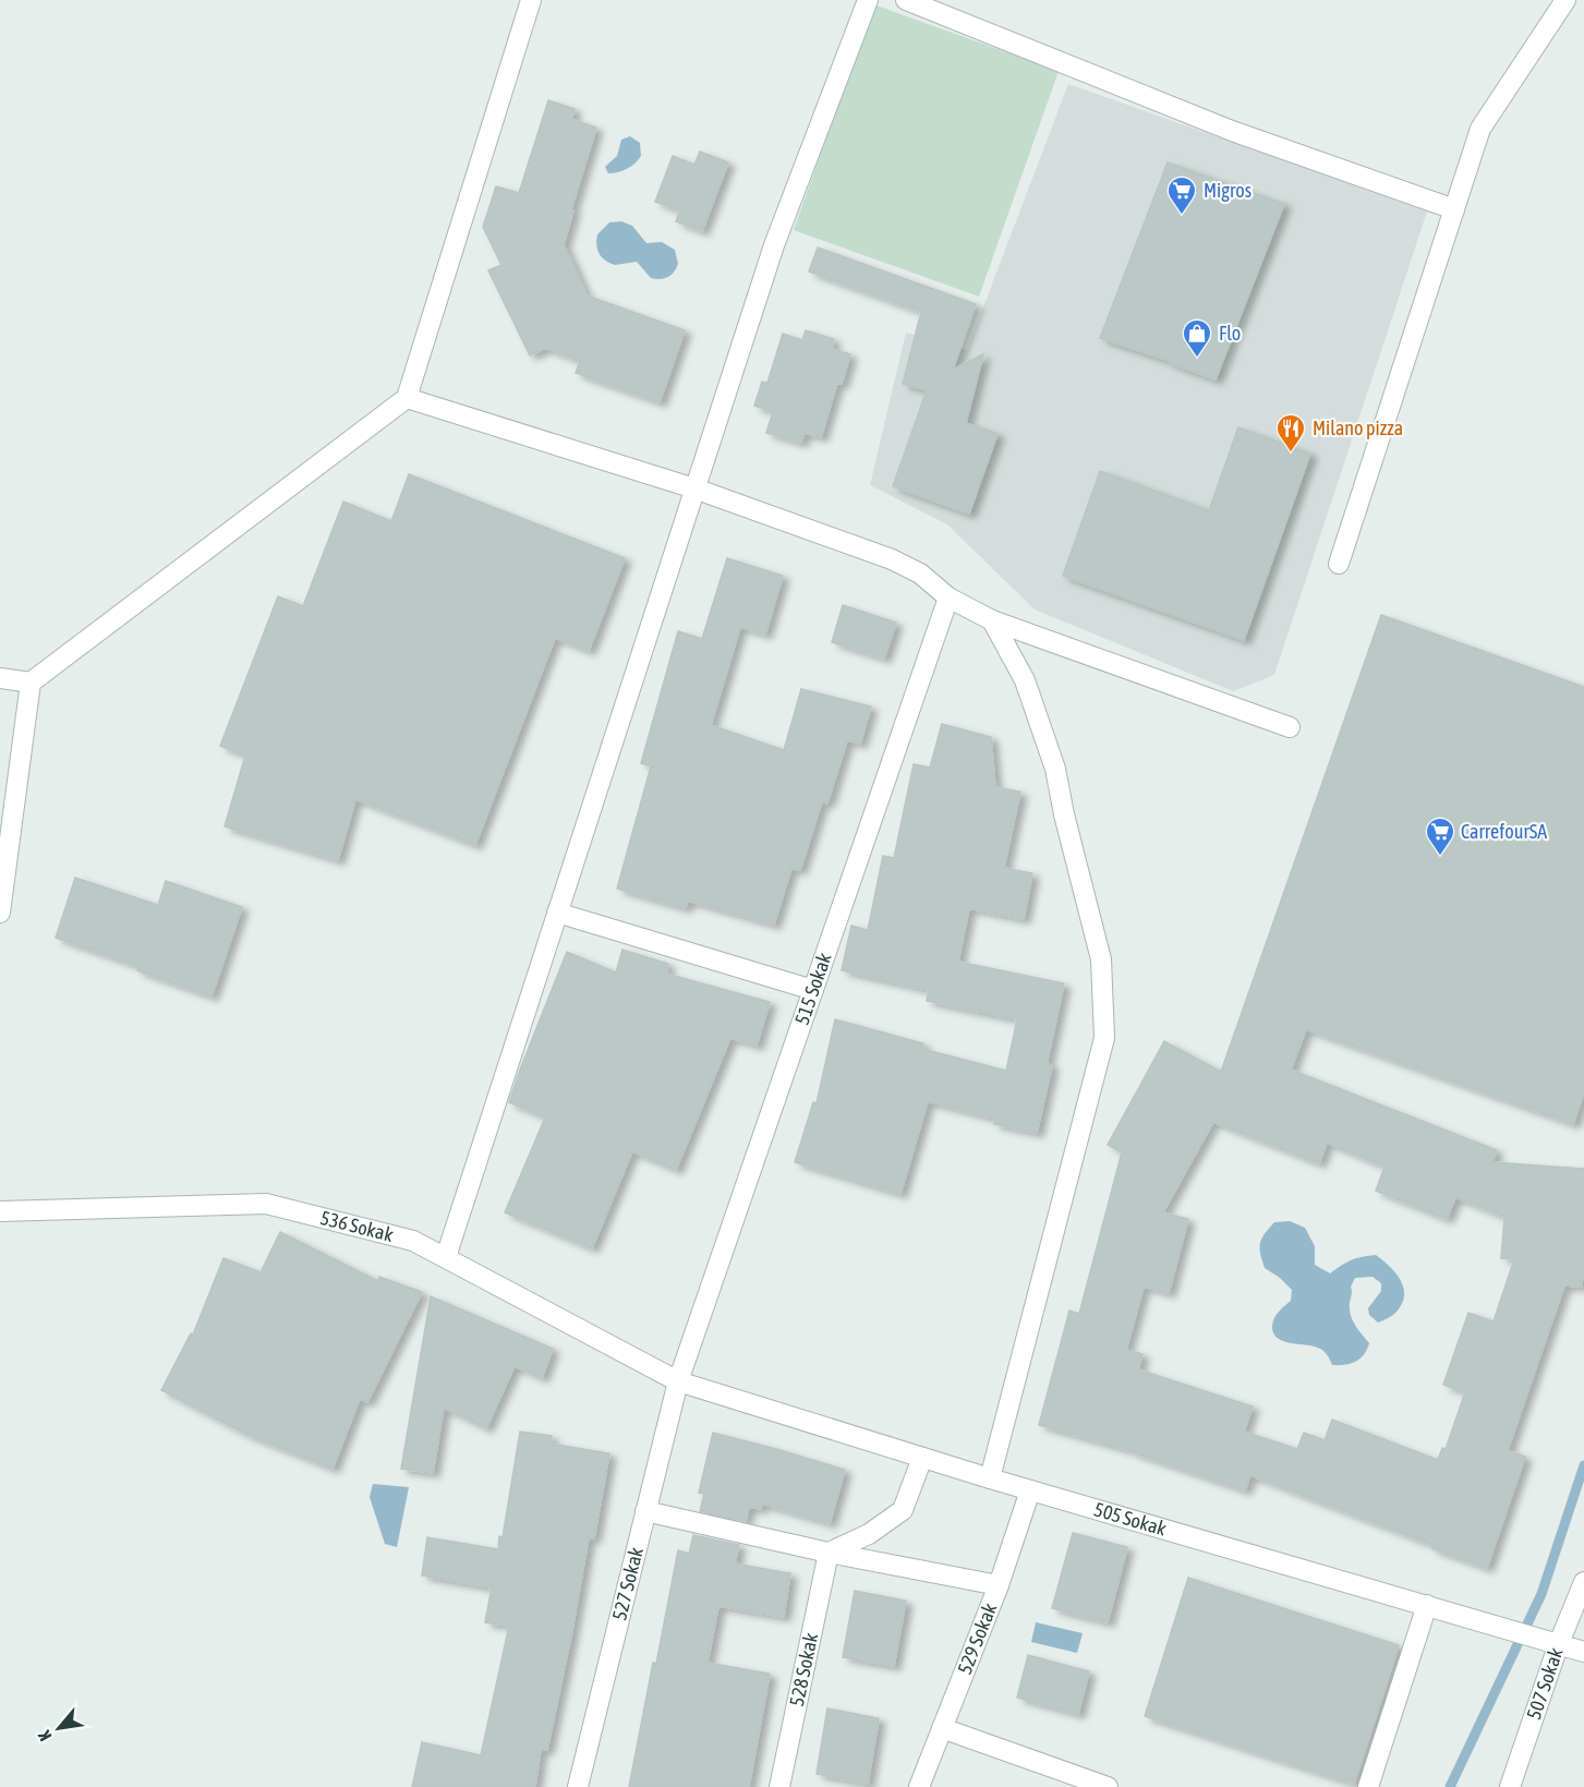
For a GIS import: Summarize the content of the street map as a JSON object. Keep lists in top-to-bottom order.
{
  "streets": {
    "street": [
      "515 Sokak",
      "536 Sokak",
      "505 Sokak",
      "527 Sokak",
      "529 Sokak",
      "528 Sokak",
      "507 Sokak"
    ]
  },
  "crossings": [
    ["515 Sokak", "536 Sokak"],
    ["515 Sokak", "505 Sokak"],
    ["515 Sokak", "527 Sokak"],
    ["536 Sokak", "505 Sokak"],
    ["536 Sokak", "527 Sokak"],
    ["505 Sokak", "527 Sokak"],
    ["505 Sokak", "529 Sokak"],
    ["505 Sokak", "507 Sokak"]
  ],
  "places": {
    "supermarket": ["Migros", "CarrefourSA"],
    "shop": ["Flo"],
    "restaurant": ["Milano pizza"]
  },
  "north": "bottom left"
}
